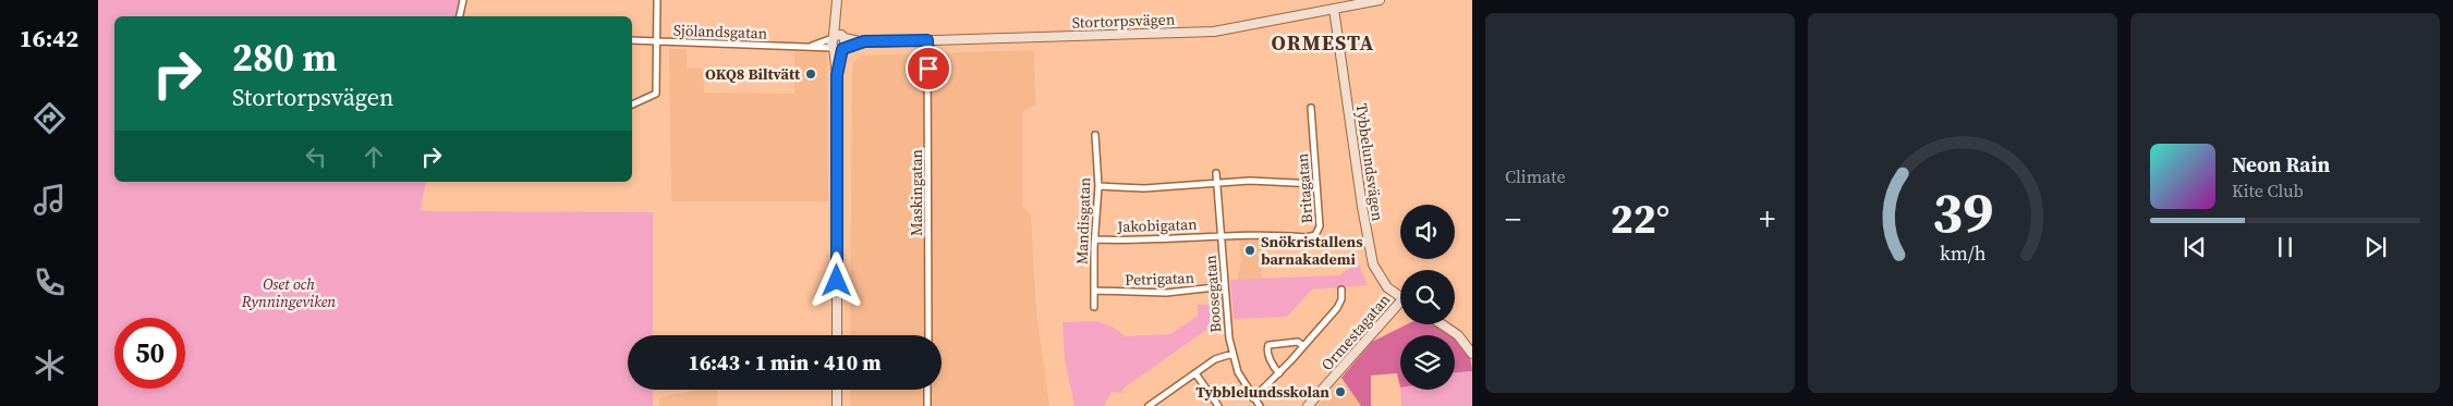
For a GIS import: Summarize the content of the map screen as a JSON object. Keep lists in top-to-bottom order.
{
  "streets": {
    "street": [
      "Stortorpsvägen",
      "Sjölandsgatan",
      "Tybbelundsvägen",
      "Britagatan",
      "Maskingatan",
      "Mandisgatan",
      "Jakobigatan",
      "Petrigatan",
      "Boosegatan",
      "Ormestagatan"
    ]
  },
  "crossings": [
    ["Stortorpsvägen", "Sjölandsgatan"],
    ["Stortorpsvägen", "Tybbelundsvägen"],
    ["Stortorpsvägen", "Maskingatan"],
    ["Britagatan", "Jakobigatan"],
    ["Britagatan", "Boosegatan"],
    ["Mandisgatan", "Jakobigatan"],
    ["Mandisgatan", "Petrigatan"],
    ["Jakobigatan", "Boosegatan"],
    ["Petrigatan", "Boosegatan"]
  ],
  "districts": ["ORMESTA"],
  "parks": ["Oset och Rynningeviken"],
  "places": ["OKQ8 Biltvätt", "Snökristallens barnakademi", "Tybblelundsskolan"],
  "page": {
    "tabs": "16:42",
    "tile": "Climate",
    "turn": ["280 m", "Stortorpsvägen"],
    "song": ["Neon Rain", "Kite Club"],
    "heat": ["−", "22°", "+"],
    "limit": "50",
    "trip": "16:43 · 1 min · 410 m",
    "gauge": ["39", "km/h"]
  }
}
